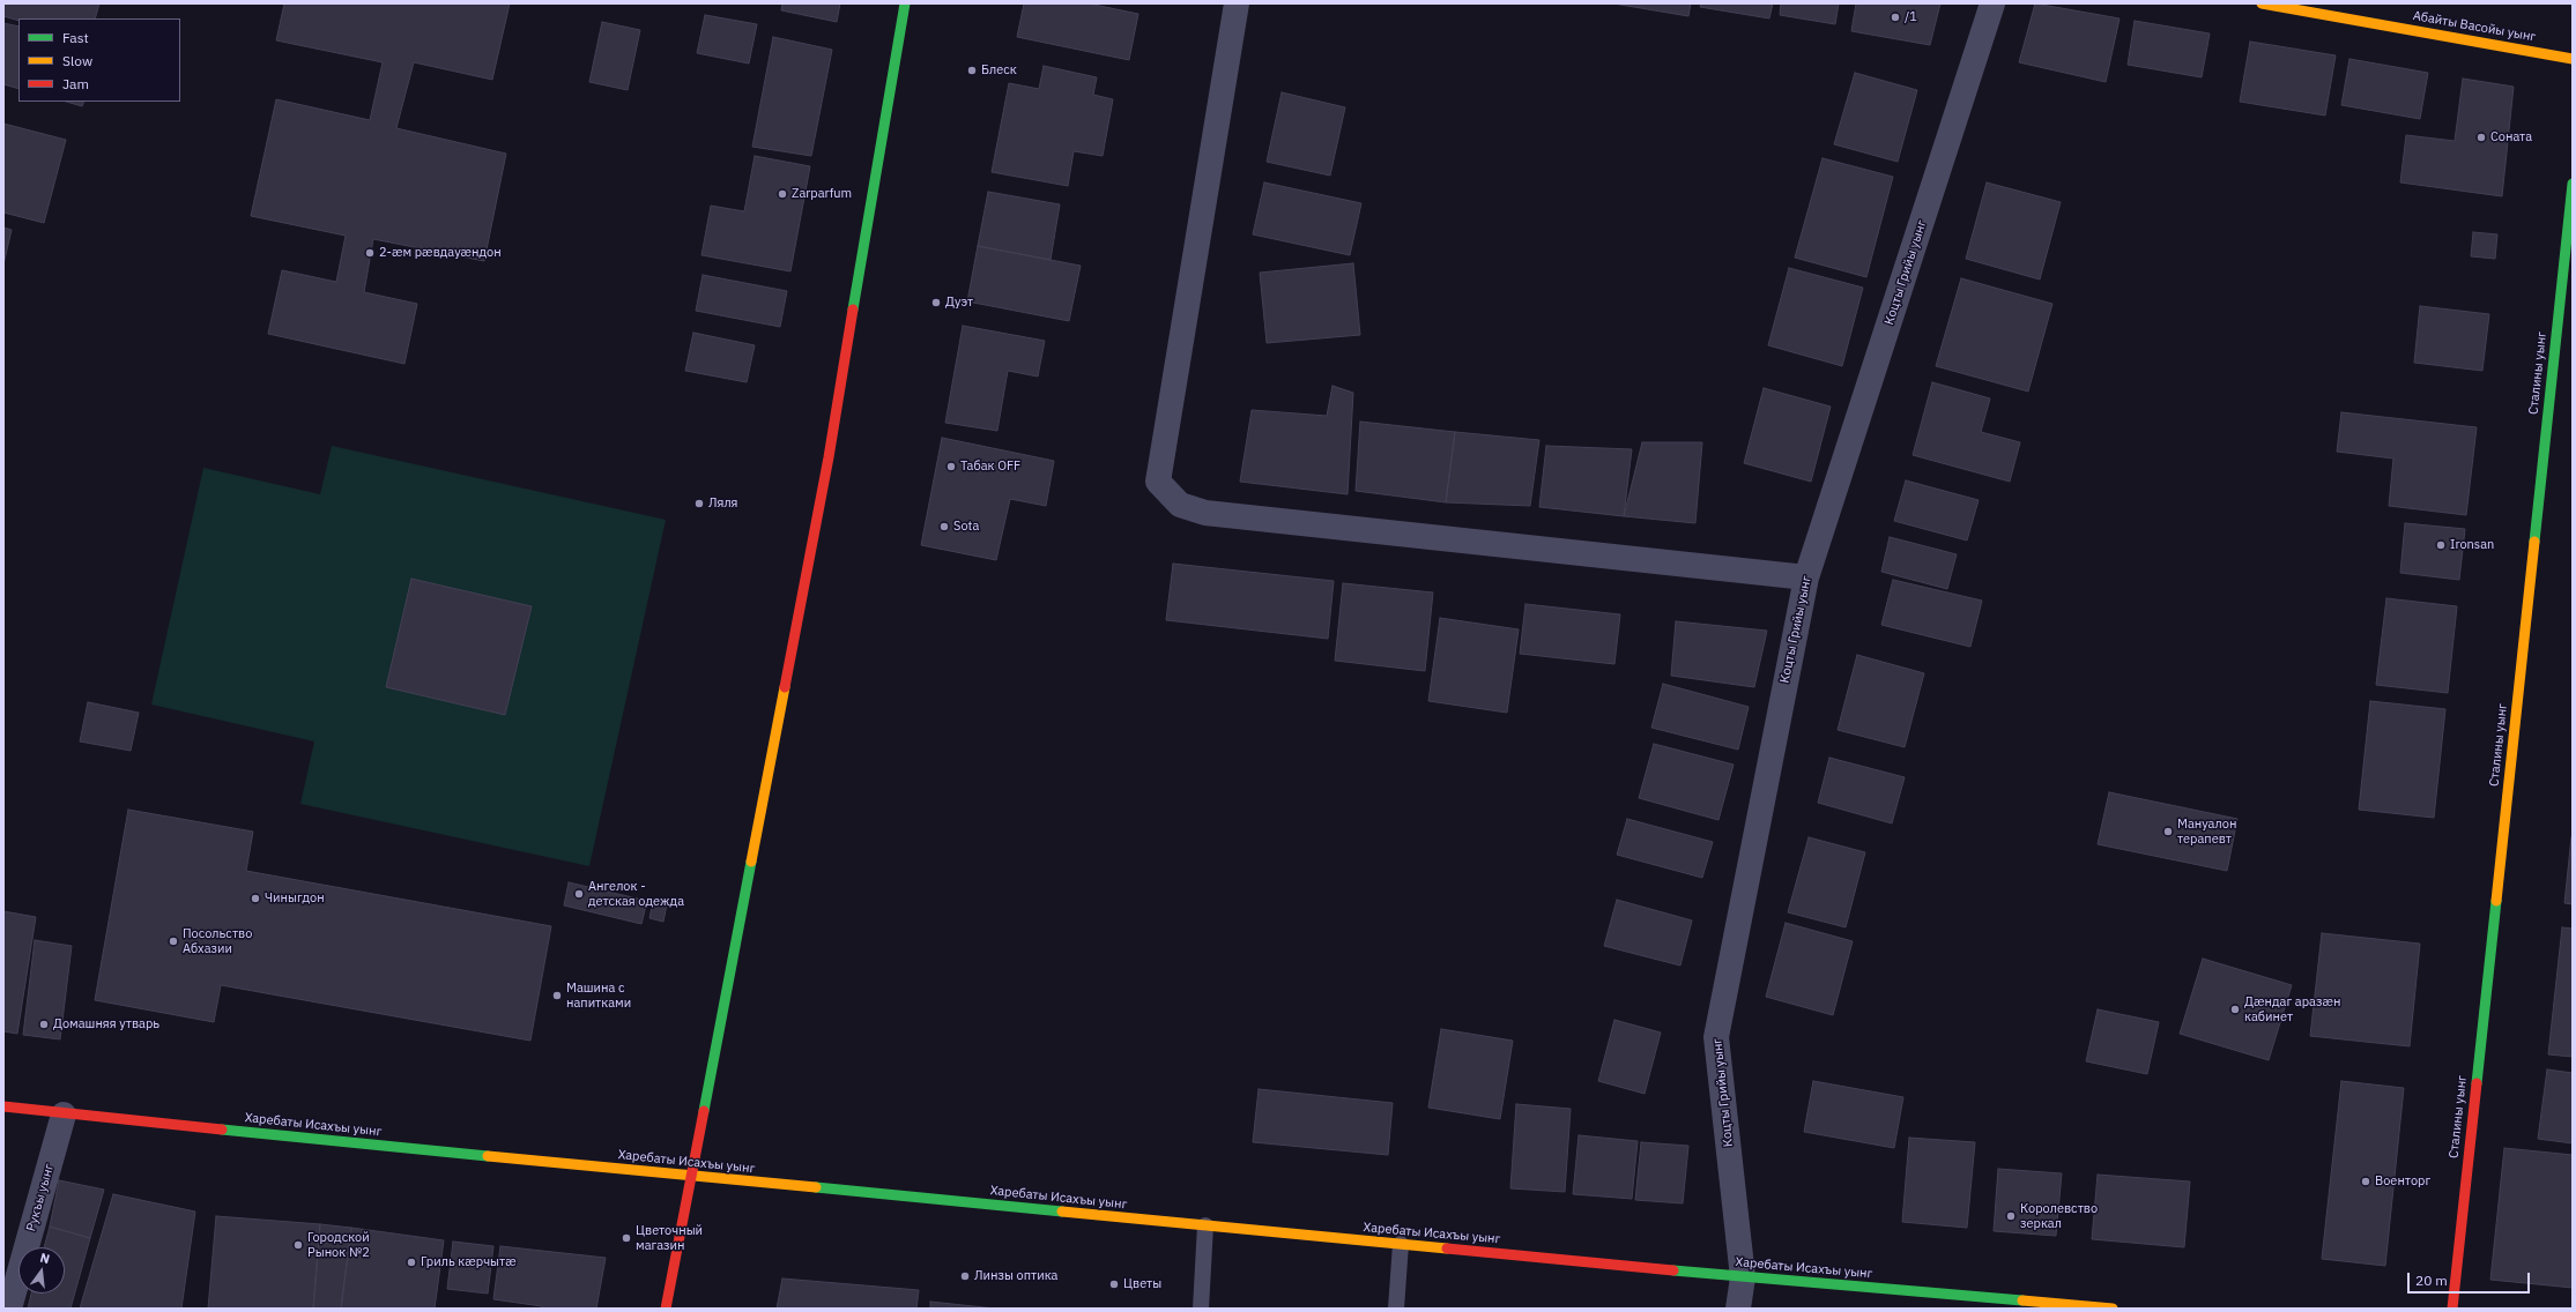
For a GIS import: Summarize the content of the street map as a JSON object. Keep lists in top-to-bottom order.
{
  "streets": {
    "main road": ["Абайты Васойы уынг", "Сталины уынг", "Харебаты Исахъы уынг"],
    "street": ["Коцты Грийы уынг", "Рукъы уынг"]
  },
  "crossings": [
    ["Коцты Грийы уынг", "Харебаты Исахъы уынг"],
    ["Харебаты Исахъы уынг", "Рукъы уынг"]
  ],
  "places": [
    "/1",
    "Блеск",
    "Соната",
    "Zarparfum",
    "2-æм рӕвдауӕндон",
    "Дуэт",
    "Табак OFF",
    "Ляля",
    "Sota",
    "Ironsan",
    "Мануалон терапевт",
    "Ангелок - детская одежда",
    "Чиныгдон",
    "Посольство Абхазии",
    "Машина с напитками",
    "Дæндаг аразæн кабинет",
    "Домашняя утварь",
    "Военторг",
    "Королевство зеркал",
    "Цветочный магазин",
    "Городской Рынок №2",
    "Гриль кæрчытæ",
    "Линзы оптика",
    "Цветы"
  ],
  "legend": ["Fast", "Slow", "Jam"],
  "scale_bar": "20 m",
  "north": "top"
}
